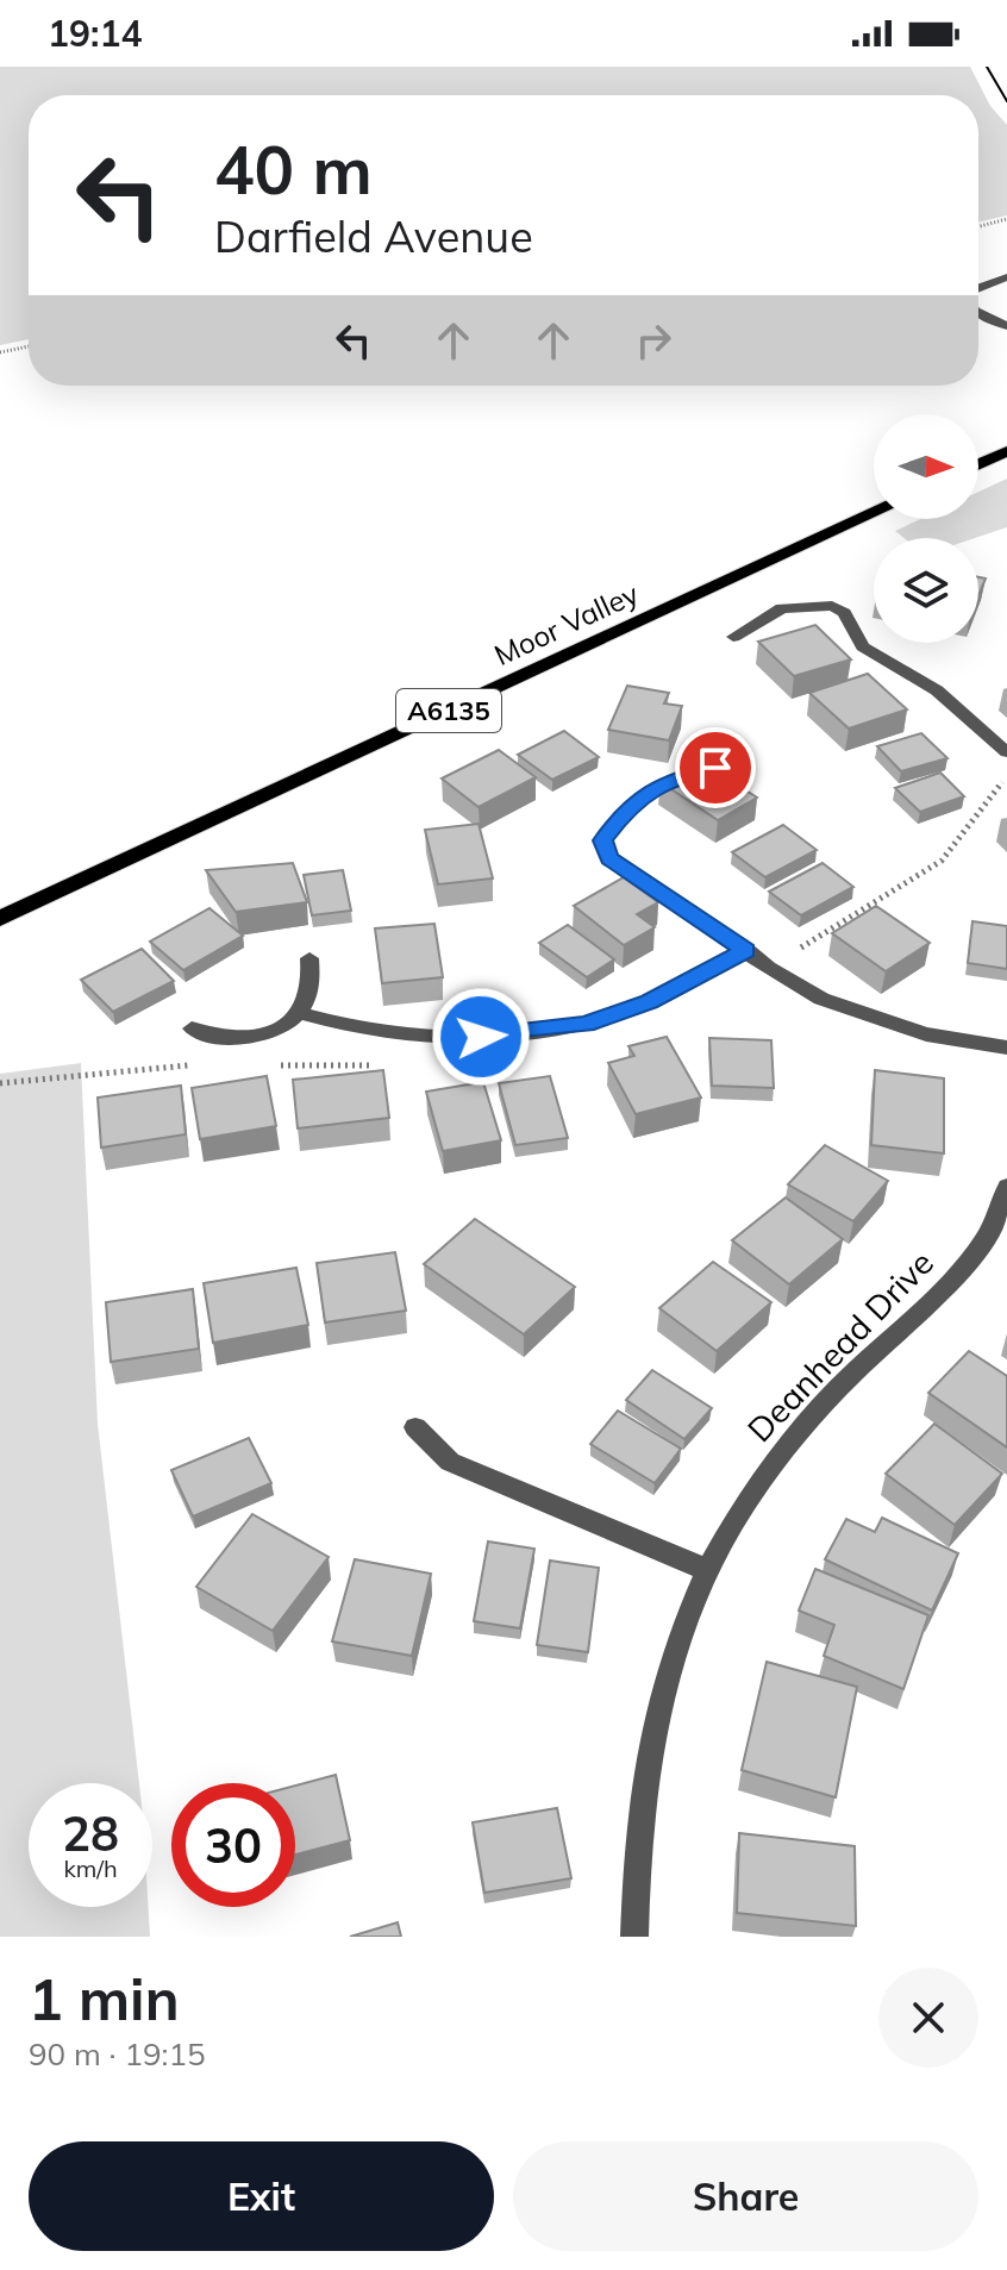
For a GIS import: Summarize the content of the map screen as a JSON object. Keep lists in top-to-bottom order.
{
  "streets": {
    "main road": ["Moor Valley", "A6135"],
    "street": ["Deanhead Drive"]
  },
  "north": "right",
  "page": {
    "status": "19:14",
    "turn": ["40 m", "Darfield Avenue"],
    "speed": "28 km/h",
    "limit": "30",
    "heading": ["1 min", "90 m · 19:15"],
    "buttons": ["Exit", "Share"]
  }
}
